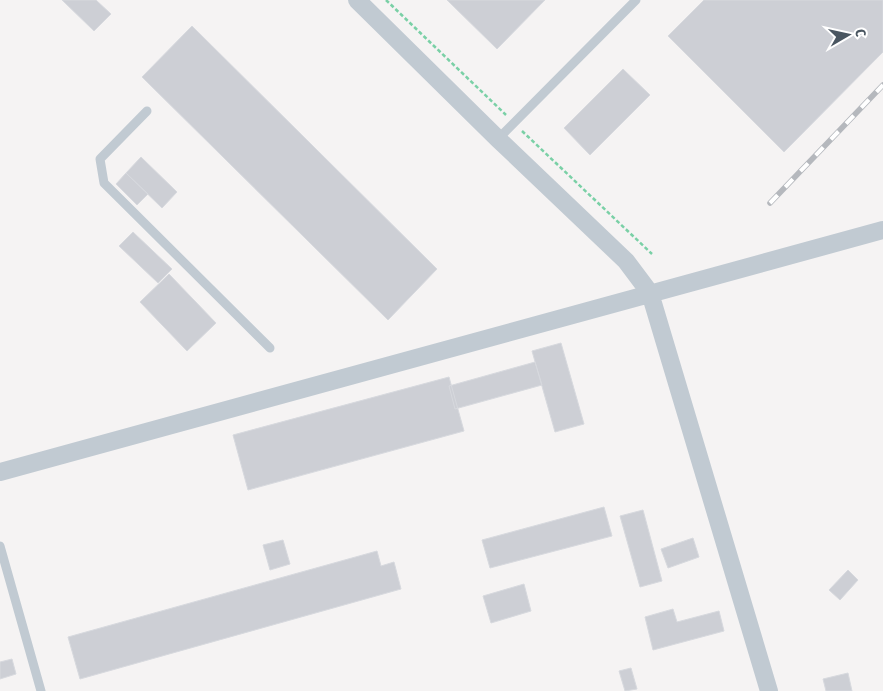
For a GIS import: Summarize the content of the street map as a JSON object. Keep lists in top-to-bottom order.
{
  "north": "right"
}
